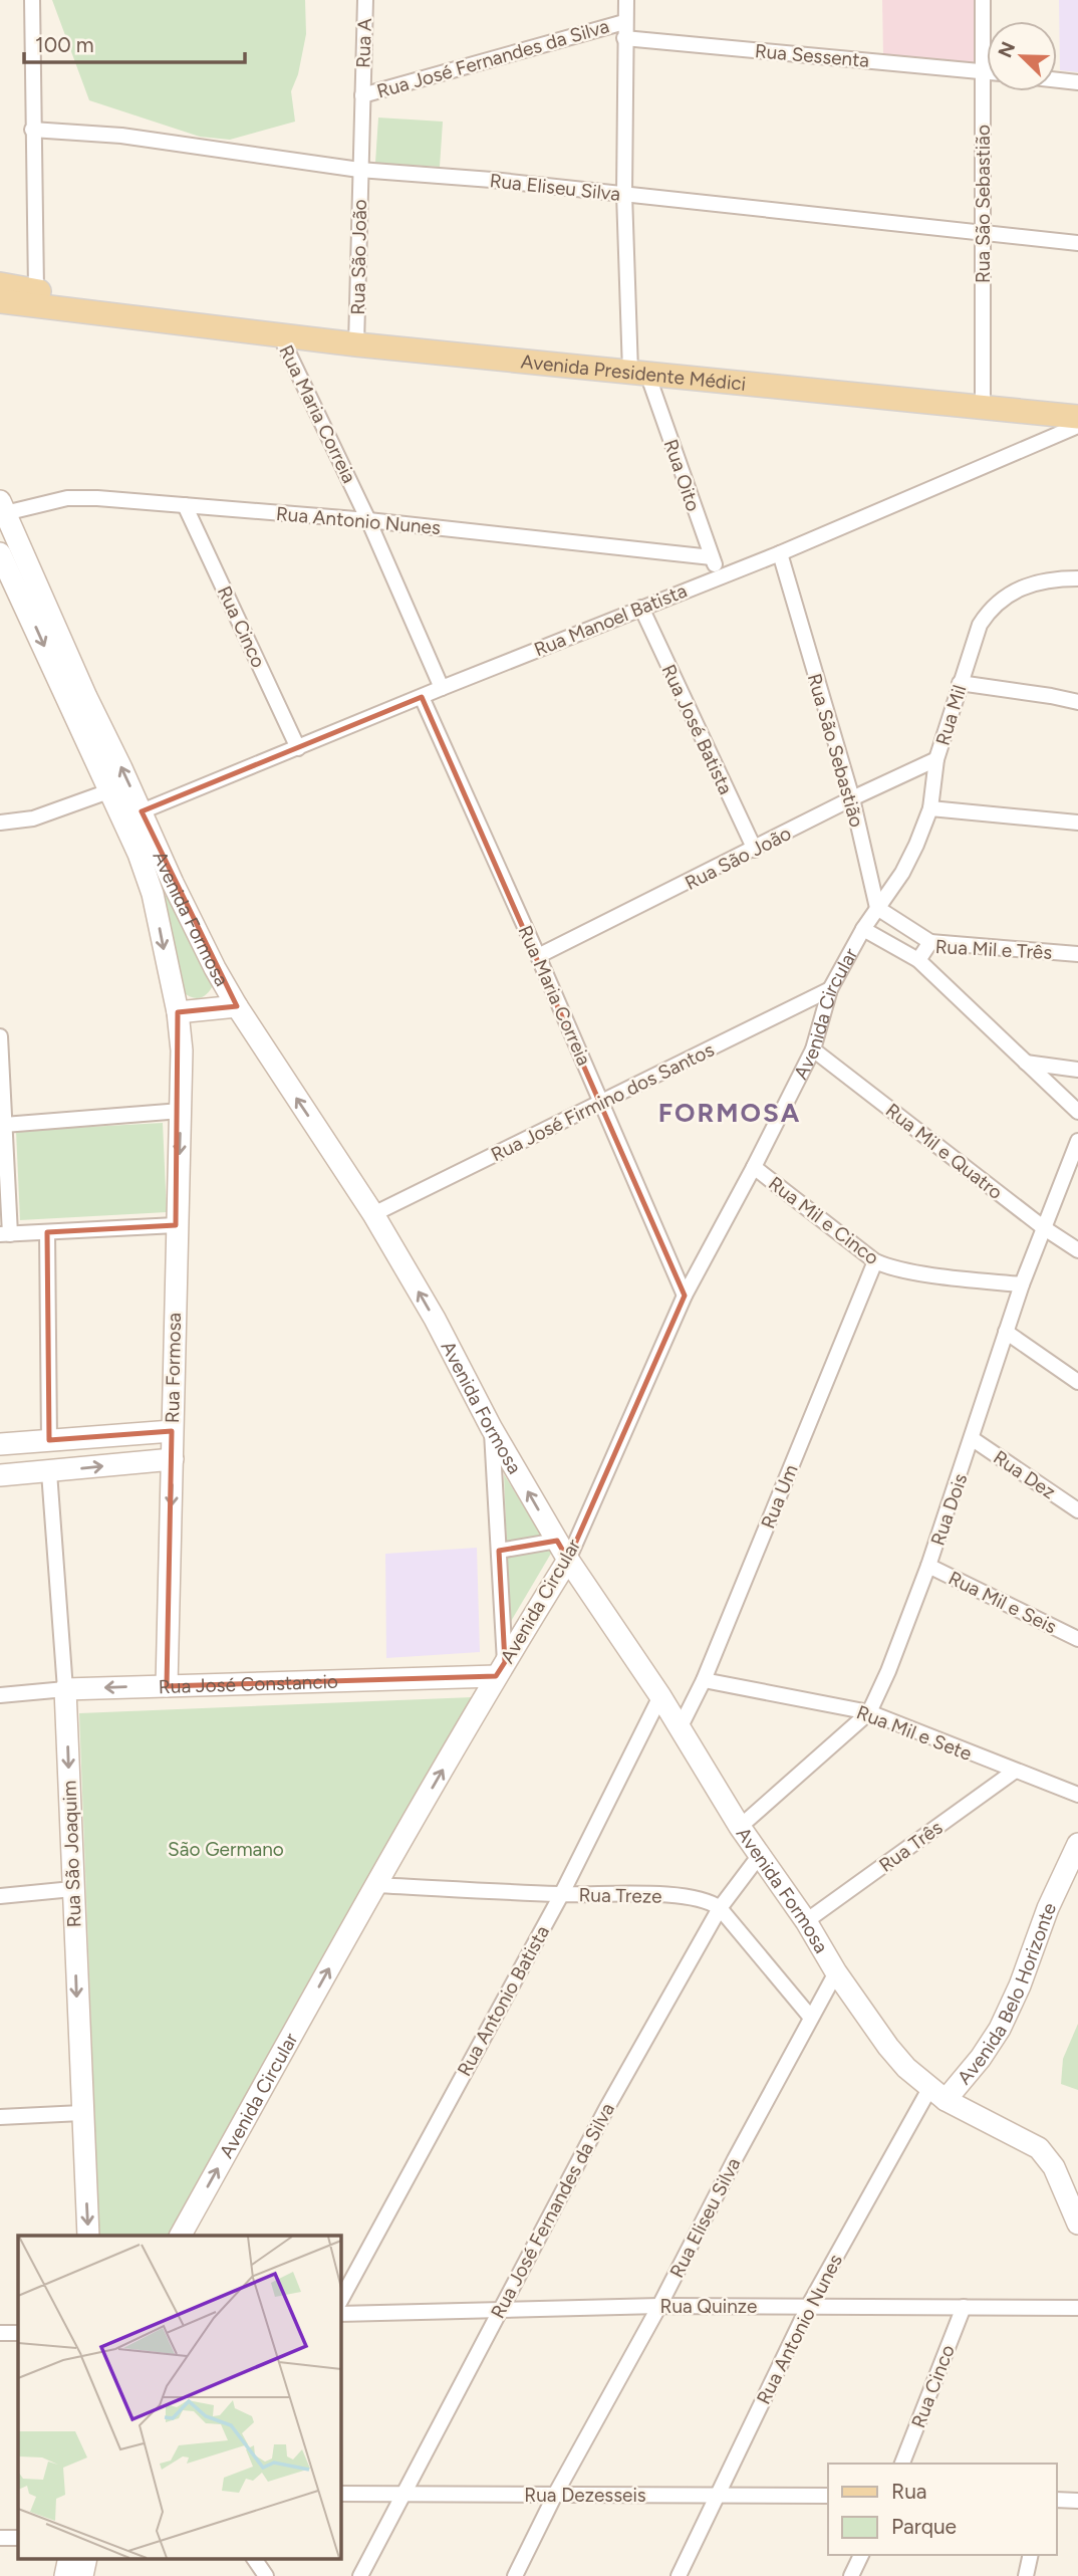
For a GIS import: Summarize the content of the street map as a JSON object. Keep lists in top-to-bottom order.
{
  "streets": {
    "main road": [
      "Avenida Presidente Médici",
      "Avenida Formosa",
      "Avenida Circular",
      "Rua Formosa",
      "Rua José Constancio",
      "Rua São Joaquim",
      "Avenida Belo Horizonte"
    ],
    "street": [
      "Rua A",
      "Rua Sessenta",
      "Rua José Fernandes da Silva",
      "Rua Eliseu Silva",
      "Rua São Sebastião",
      "Rua São João",
      "Rua Maria Correia",
      "Rua Oito",
      "Rua Antonio Nunes",
      "Rua Manoel Batista",
      "Rua Cinco",
      "Rua Mil",
      "Rua José Batista",
      "Rua Mil e Três",
      "Rua José Firmino dos Santos",
      "Rua Mil e Quatro",
      "Rua Mil e Cinco",
      "Rua Dez",
      "Rua Um",
      "Rua Dois",
      "Rua Mil e Seis",
      "Rua Mil e Sete",
      "Rua Três",
      "Rua Treze",
      "Rua Antonio Batista",
      "Rua Quinze",
      "Rua Dezesseis"
    ]
  },
  "crossings": [
    ["Rua A", "Rua José Fernandes da Silva"],
    ["Rua A", "Rua Eliseu Silva"],
    ["Rua A", "Rua São João"],
    ["Rua Sessenta", "Rua São Sebastião"],
    ["Rua Sessenta", "Rua Oito"],
    ["Rua José Fernandes da Silva", "Rua Oito"],
    ["Rua José Fernandes da Silva", "Avenida Formosa"],
    ["Rua José Fernandes da Silva", "Rua Treze"],
    ["Rua José Fernandes da Silva", "Rua Quinze"],
    ["Rua José Fernandes da Silva", "Rua Dezesseis"],
    ["Rua Eliseu Silva", "Rua São Sebastião"],
    ["Rua Eliseu Silva", "Rua São João"],
    ["Rua Eliseu Silva", "Rua Oito"],
    ["Rua Eliseu Silva", "Avenida Formosa"],
    ["Rua Eliseu Silva", "Rua Quinze"],
    ["Rua Eliseu Silva", "Rua Dezesseis"],
    ["Rua São Sebastião", "Rua São João"],
    ["Rua São Sebastião", "Avenida Presidente Médici"],
    ["Rua São Sebastião", "Rua Manoel Batista"],
    ["Rua São Sebastião", "Rua Mil"],
    ["Rua São Sebastião", "Avenida Circular"],
    ["Rua São João", "Avenida Presidente Médici"],
    ["Rua São João", "Rua Maria Correia"],
    ["Rua São João", "Rua Mil"],
    ["Rua São João", "Rua José Batista"],
    ["Avenida Presidente Médici", "Rua Maria Correia"],
    ["Avenida Presidente Médici", "Rua Oito"],
    ["Rua Maria Correia", "Rua Antonio Nunes"],
    ["Rua Maria Correia", "Rua Manoel Batista"],
    ["Rua Maria Correia", "Avenida Circular"],
    ["Rua Maria Correia", "Rua José Firmino dos Santos"],
    ["Rua Oito", "Rua Antonio Nunes"],
    ["Rua Oito", "Rua Manoel Batista"],
    ["Rua Antonio Nunes", "Rua Cinco"],
    ["Rua Antonio Nunes", "Avenida Formosa"],
    ["Rua Antonio Nunes", "Avenida Belo Horizonte"],
    ["Rua Antonio Nunes", "Rua Quinze"],
    ["Rua Antonio Nunes", "Rua Dezesseis"],
    ["Rua Manoel Batista", "Rua Cinco"],
    ["Rua Manoel Batista", "Rua José Batista"],
    ["Rua Manoel Batista", "Avenida Formosa"],
    ["Rua Cinco", "Rua Quinze"],
    ["Rua Mil", "Avenida Circular"],
    ["Avenida Formosa", "Avenida Circular"],
    ["Avenida Formosa", "Rua José Firmino dos Santos"],
    ["Avenida Formosa", "Rua Formosa"],
    ["Avenida Formosa", "Rua Um"],
    ["Avenida Formosa", "Rua Dois"],
    ["Avenida Formosa", "Rua Três"],
    ["Avenida Formosa", "Avenida Belo Horizonte"],
    ["Avenida Formosa", "Rua Antonio Batista"],
    ["Rua Mil e Três", "Avenida Circular"],
    ["Avenida Circular", "Rua José Firmino dos Santos"],
    ["Avenida Circular", "Rua Mil e Quatro"],
    ["Avenida Circular", "Rua Mil e Cinco"],
    ["Avenida Circular", "Rua José Constancio"],
    ["Avenida Circular", "Rua Treze"],
    ["Rua Mil e Quatro", "Rua Dois"],
    ["Rua Mil e Cinco", "Rua Um"],
    ["Rua Mil e Cinco", "Rua Dois"],
    ["Rua Formosa", "Rua José Constancio"],
    ["Rua Dez", "Rua Dois"],
    ["Rua Um", "Rua Mil e Sete"],
    ["Rua Dois", "Rua Mil e Seis"],
    ["Rua Dois", "Rua Mil e Sete"],
    ["Rua José Constancio", "Rua São Joaquim"],
    ["Rua Mil e Sete", "Rua Três"],
    ["Rua Treze", "Rua Antonio Batista"]
  ],
  "one_way": ["Avenida Circular", "Rua Formosa", "Rua São Joaquim"],
  "districts": ["FORMOSA"],
  "parks": ["São Germano"],
  "legend": ["Rua", "Parque"],
  "scale_bar": "100 m",
  "north": "top left"
}
